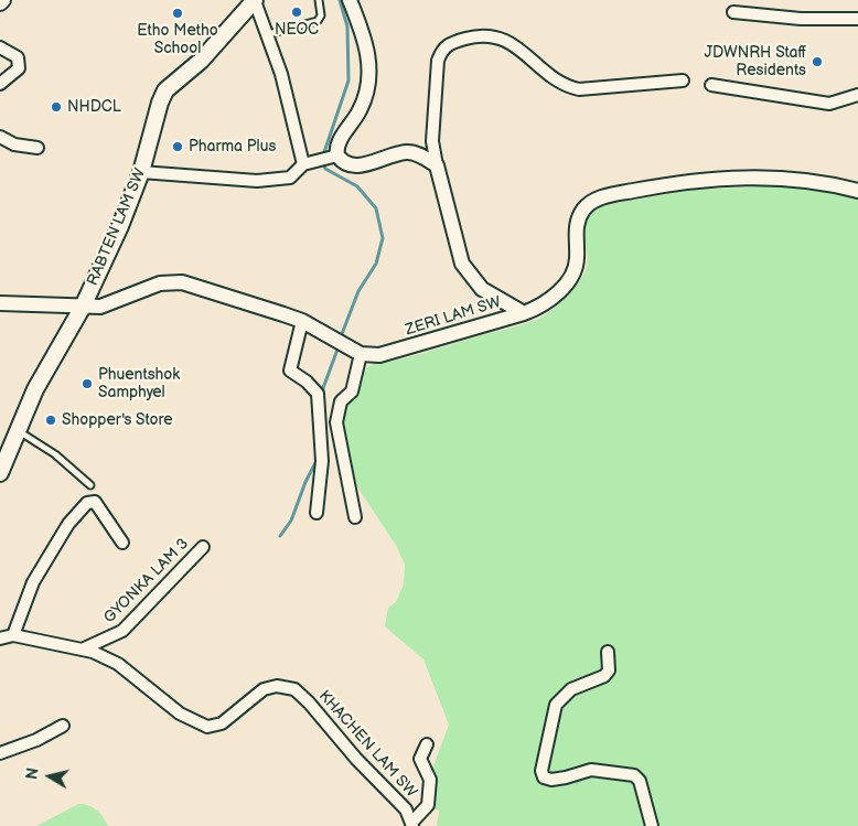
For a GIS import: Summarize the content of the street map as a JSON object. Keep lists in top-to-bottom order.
{
  "streets": {
    "main road": ["RABTEN LAM SW"],
    "street": ["ZERI LAM SW", "GYONKA LAM 3", "KHACHEN LAM SW"]
  },
  "crossings": [
    ["RABTEN LAM SW", "ZERI LAM SW"],
    ["GYONKA LAM 3", "KHACHEN LAM SW"]
  ],
  "places": [
    "NEOC",
    "Etho Metho School",
    "JDWNRH Staff Residents",
    "NHDCL",
    "Pharma Plus",
    "Phuentshok Samphyel",
    "Shopper's Store"
  ],
  "north": "left"
}
